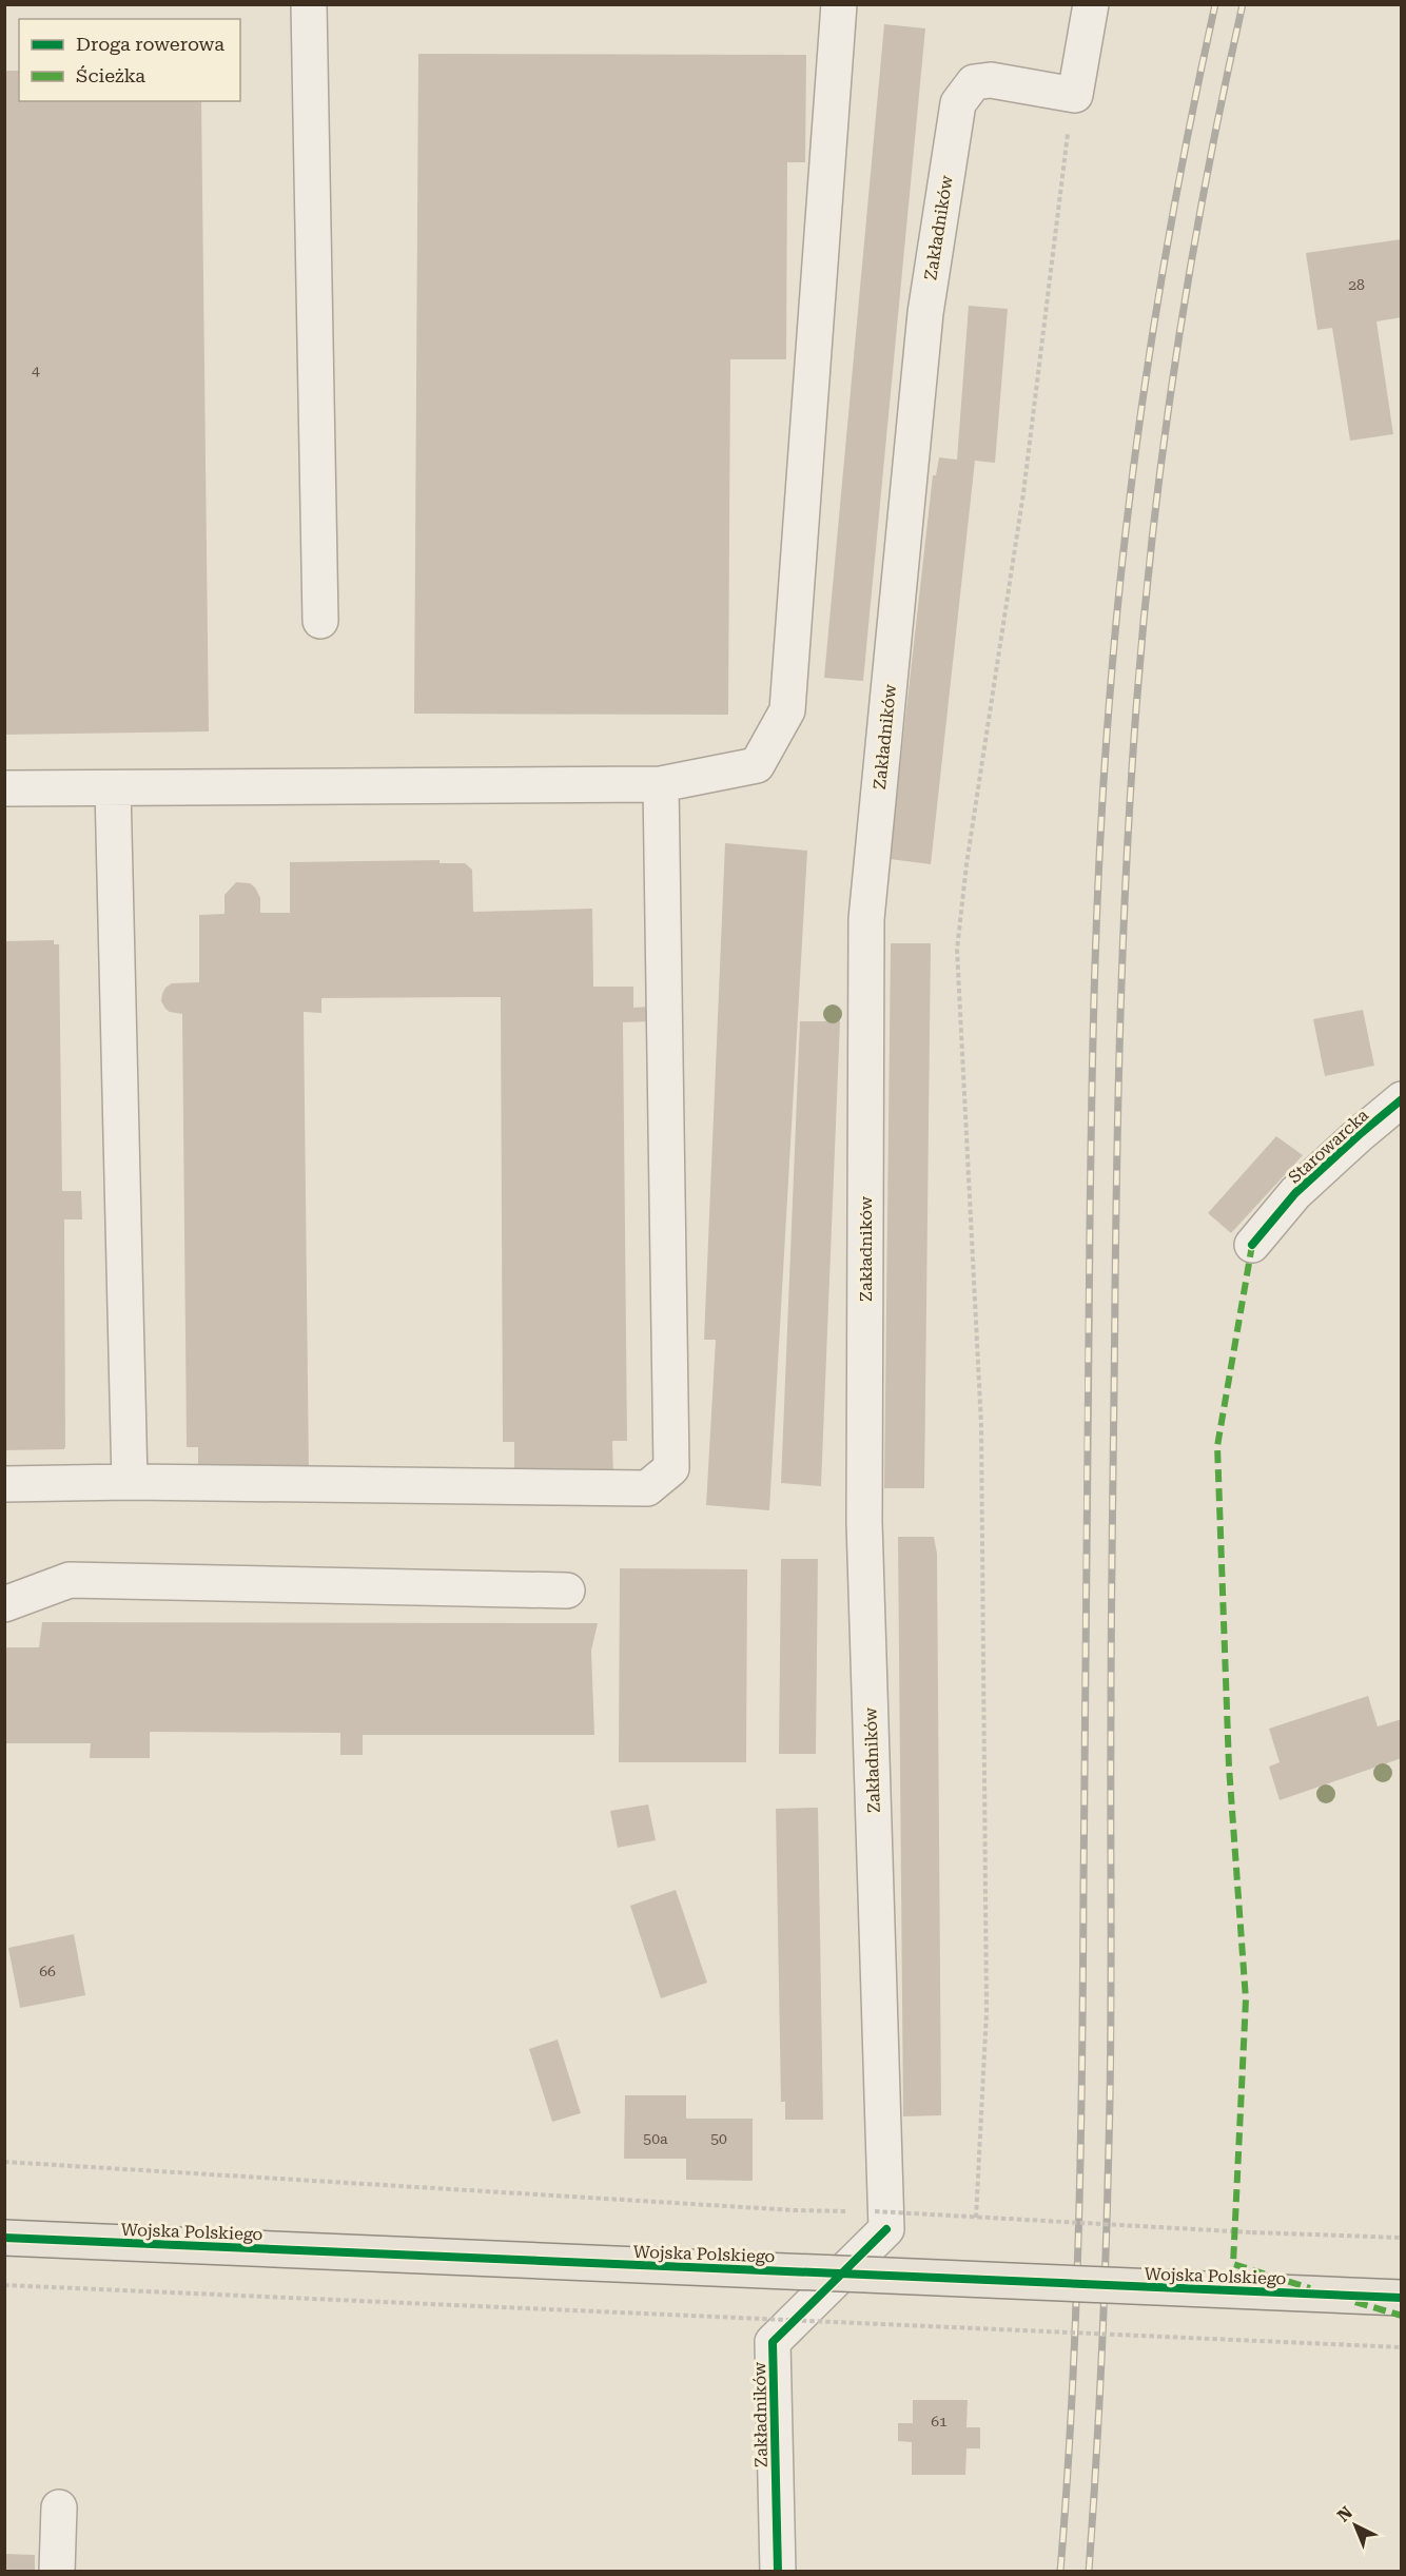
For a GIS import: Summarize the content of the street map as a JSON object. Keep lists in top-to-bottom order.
{
  "streets": {
    "main road": ["Wojska Polskiego"],
    "street": ["Zakładników", "Starowarcka"]
  },
  "house_numbers": [
    "28",
    "4",
    "66",
    "50a",
    "50",
    "61"
  ],
  "legend": ["Droga rowerowa", "Ścieżka"],
  "north": "top left"
}
